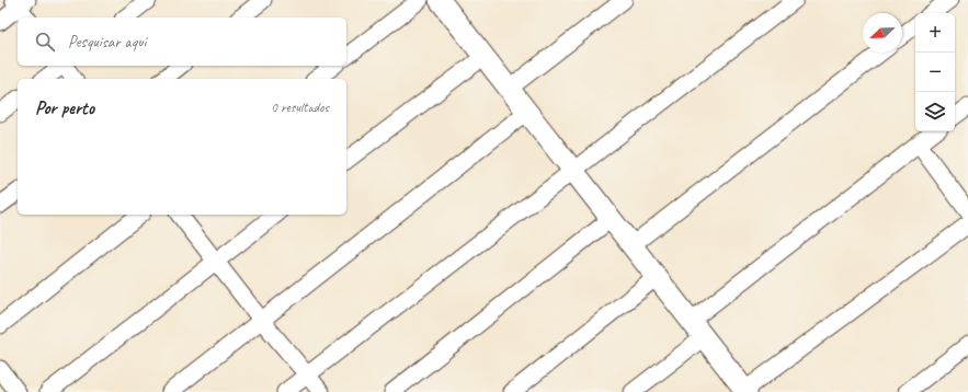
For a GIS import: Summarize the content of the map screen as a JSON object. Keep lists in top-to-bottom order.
{
  "north": "bottom left",
  "page": {
    "map_buttons": ["+", "−"],
    "search": "Pesquisar aqui",
    "heading": ["Por perto", "0 resultados"]
  }
}
